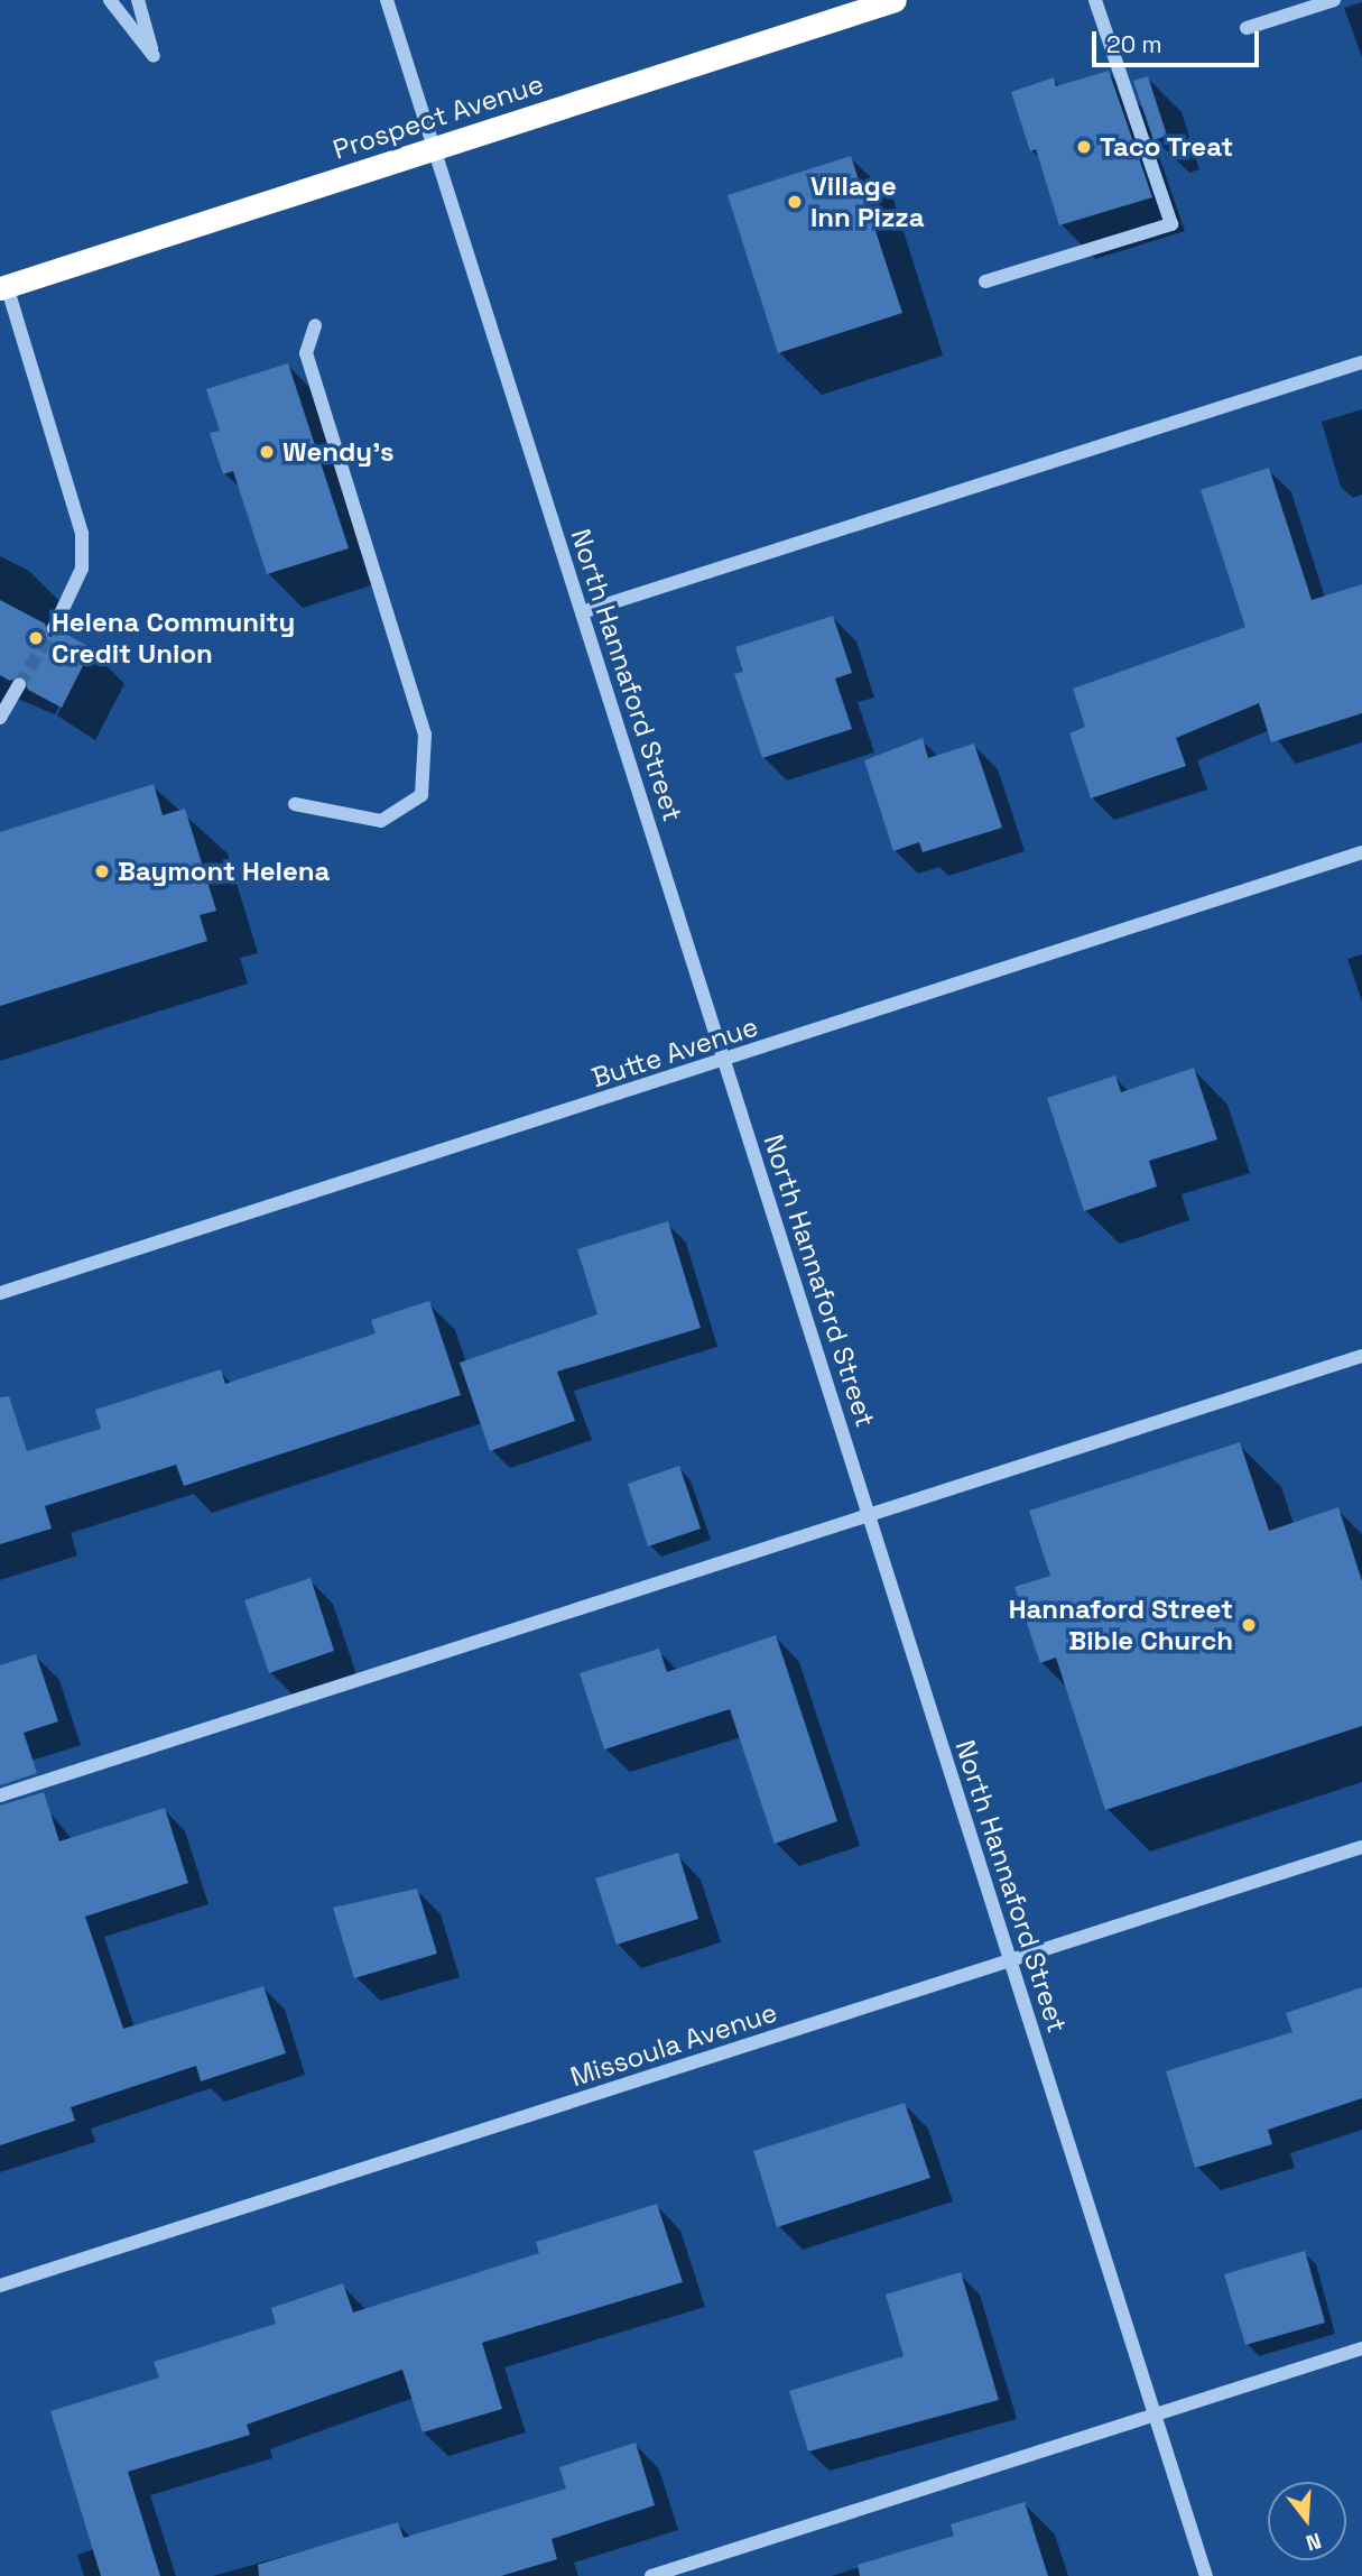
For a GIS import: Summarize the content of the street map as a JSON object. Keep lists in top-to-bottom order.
{
  "streets": {
    "highway": ["Prospect Avenue"],
    "street": ["North Hannaford Street", "Butte Avenue", "Missoula Avenue"]
  },
  "crossings": [
    ["Prospect Avenue", "North Hannaford Street"],
    ["North Hannaford Street", "Butte Avenue"],
    ["North Hannaford Street", "Missoula Avenue"]
  ],
  "places": [
    "Taco Treat",
    "Village Inn Pizza",
    "Wendy's",
    "Helena Community Credit Union",
    "Baymont Helena",
    "Hannaford Street Bible Church"
  ],
  "scale_bar": "20 m",
  "north": "bottom"
}
